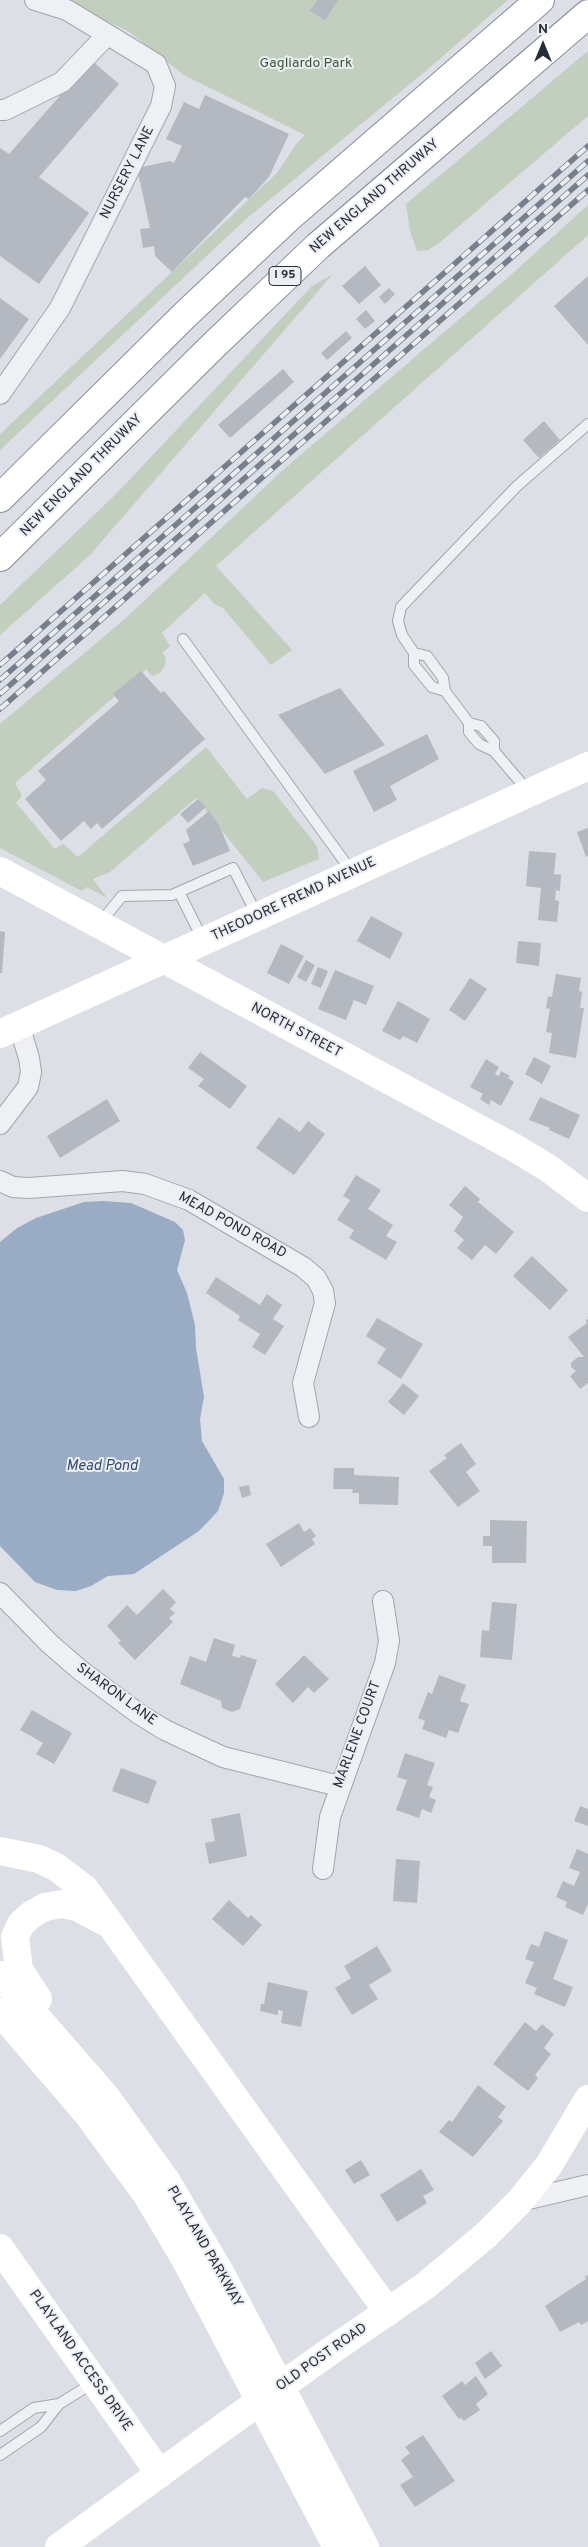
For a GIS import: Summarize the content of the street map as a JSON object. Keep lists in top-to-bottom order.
{
  "streets": {
    "main road": [
      "NEW ENGLAND THRUWAY",
      "I 95",
      "THEODORE FREMD AVENUE",
      "NORTH STREET",
      "PLAYLAND PARKWAY",
      "OLD POST ROAD",
      "PLAYLAND ACCESS DRIVE"
    ],
    "street": [
      "NURSERY LANE",
      "MEAD POND ROAD",
      "SHARON LANE",
      "MARLENE COURT"
    ]
  },
  "crossings": [
    ["THEODORE FREMD AVENUE", "NORTH STREET"],
    ["SHARON LANE", "MARLENE COURT"],
    ["OLD POST ROAD", "PLAYLAND ACCESS DRIVE"]
  ],
  "water": ["Mead Pond"],
  "parks": ["Gagliardo Park"],
  "north": "top"
}
